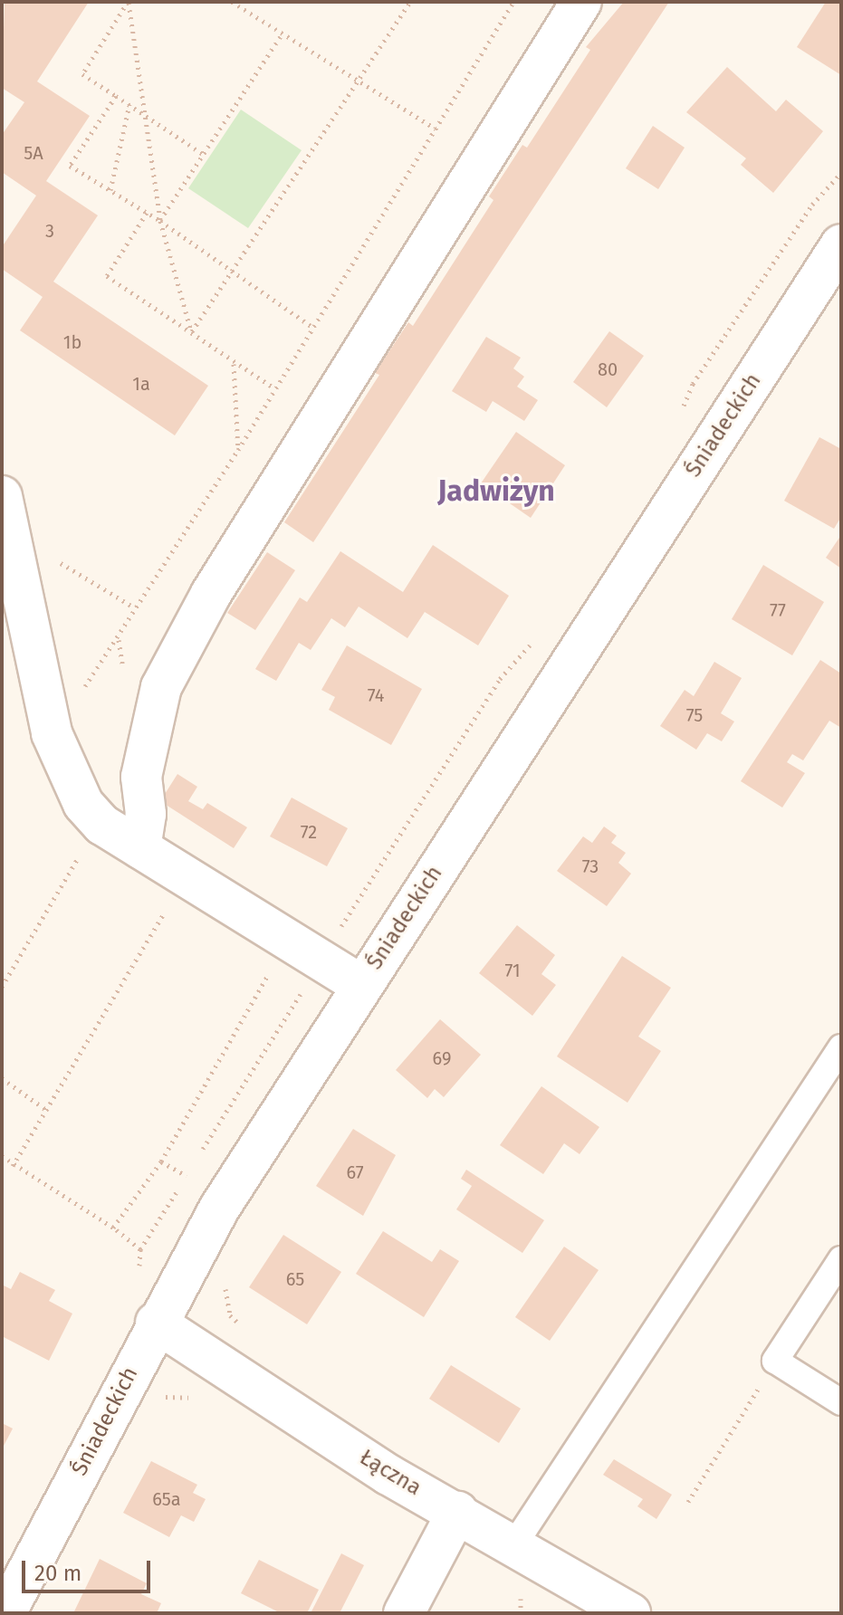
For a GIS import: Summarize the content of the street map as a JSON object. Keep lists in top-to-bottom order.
{
  "streets": {
    "street": ["Śniadeckich", "Łączna"]
  },
  "crossings": [
    ["Śniadeckich", "Łączna"]
  ],
  "districts": ["Jadwiżyn"],
  "house_numbers": [
    "5A",
    "3",
    "1b",
    "80",
    "1a",
    "77",
    "74",
    "75",
    "72",
    "73",
    "71",
    "69",
    "67",
    "65",
    "65a"
  ],
  "scale_bar": "20 m"
}
